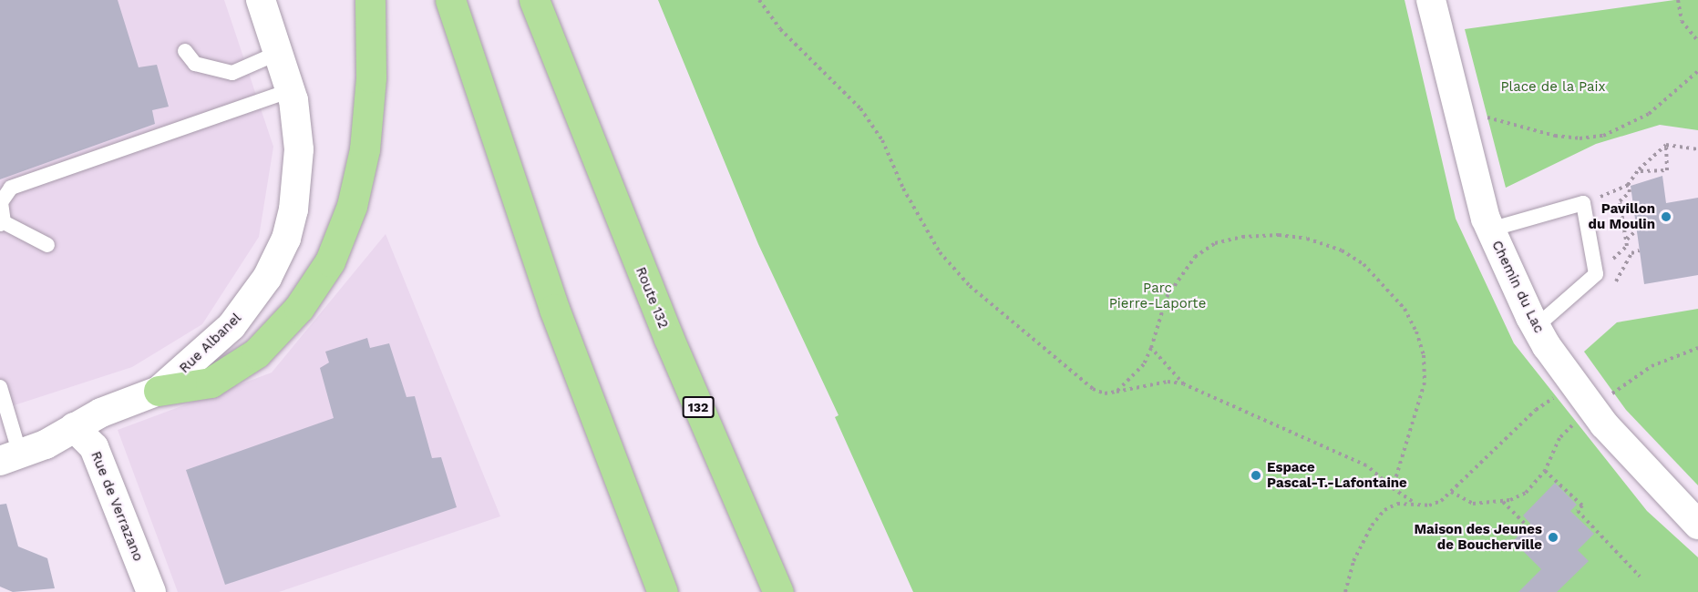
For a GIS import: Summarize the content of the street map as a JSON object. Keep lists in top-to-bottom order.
{
  "streets": {
    "highway": ["Route 132", "132"],
    "street": ["Chemin du Lac", "Rue Albanel", "Rue de Verrazano"]
  },
  "crossings": [
    ["Rue Albanel", "Rue de Verrazano"]
  ],
  "parks": ["Place de la Paix", "Parc Pierre-Laporte"],
  "places": ["Pavillon du Moulin", "Espace Pascal-T.-Lafontaine", "Maison des Jeunes de Boucherville"]
}
